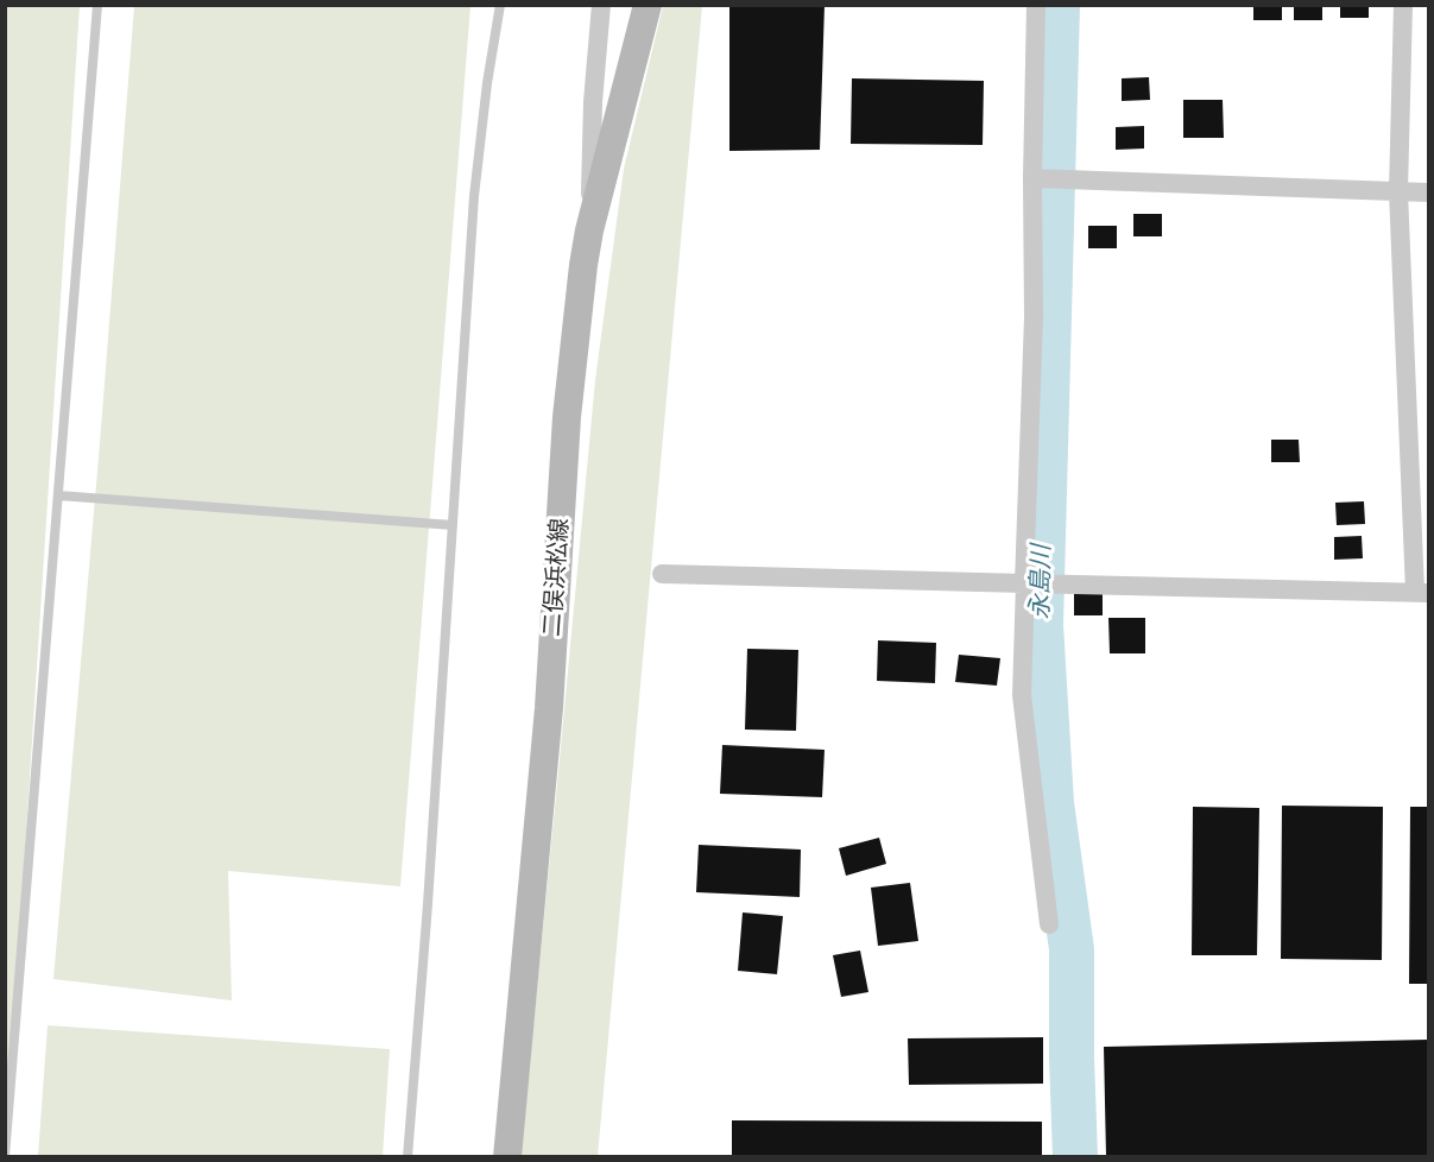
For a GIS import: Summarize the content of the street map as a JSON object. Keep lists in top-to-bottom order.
{
  "streets": {
    "main road": ["二俣浜松線"]
  },
  "water": ["永島川"]
}
